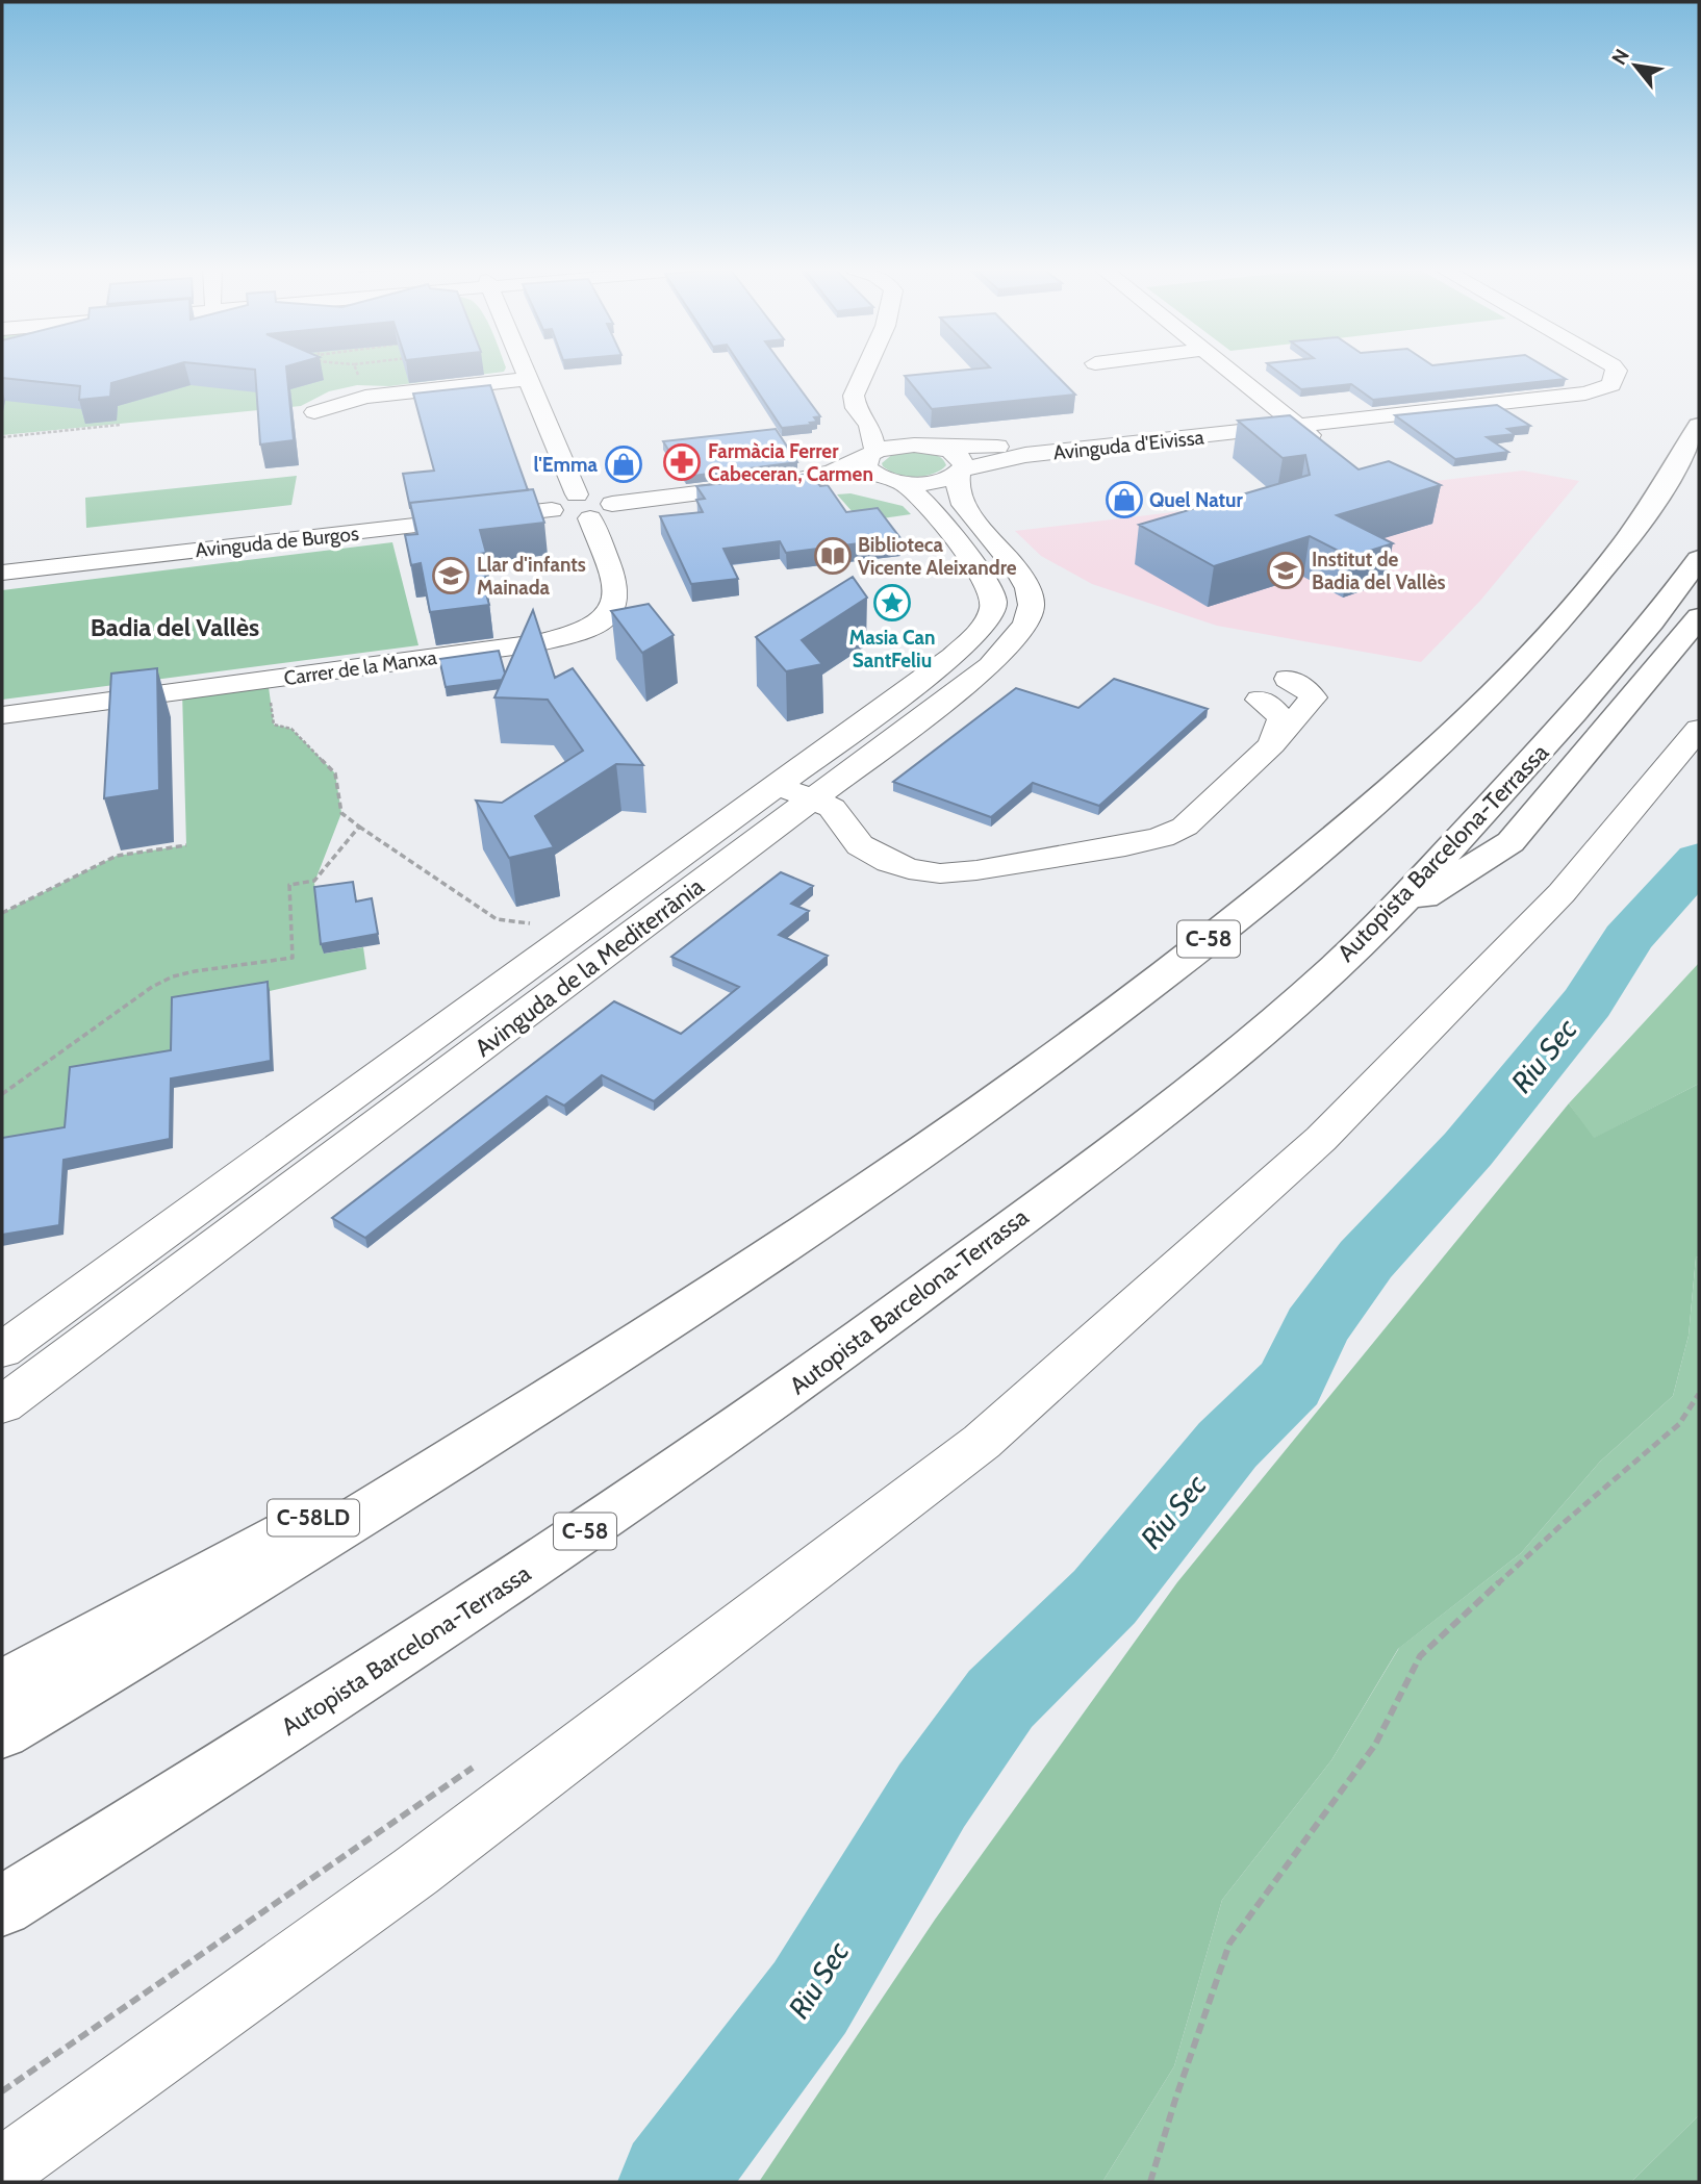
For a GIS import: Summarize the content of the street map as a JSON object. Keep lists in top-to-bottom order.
{
  "streets": {
    "highway": ["Autopista Barcelona-Terrassa", "C-58", "C-58LD"],
    "street": [
      "Avinguda d'Eivissa",
      "Avinguda de Burgos",
      "Carrer de la Manxa",
      "Avinguda de la Mediterrània"
    ]
  },
  "crossings": [
    ["Avinguda d'Eivissa", "Avinguda de la Mediterrània"],
    ["Avinguda de Burgos", "Carrer de la Manxa"],
    ["C-58", "C-58LD"]
  ],
  "districts": ["Badia del Vallès"],
  "water": ["Riu Sec"],
  "places": {
    "pharmacy": ["Farmàcia Ferrer Cabeceran, Carmen"],
    "shop": ["l'Emma", "Quel Natur"],
    "library": ["Biblioteca Vicente Aleixandre"],
    "school or university": ["Institut de Badia del Vallès", "Llar d'infants Mainada"],
    "place": ["Masia Can SantFeliu"]
  },
  "north": "top left"
}
